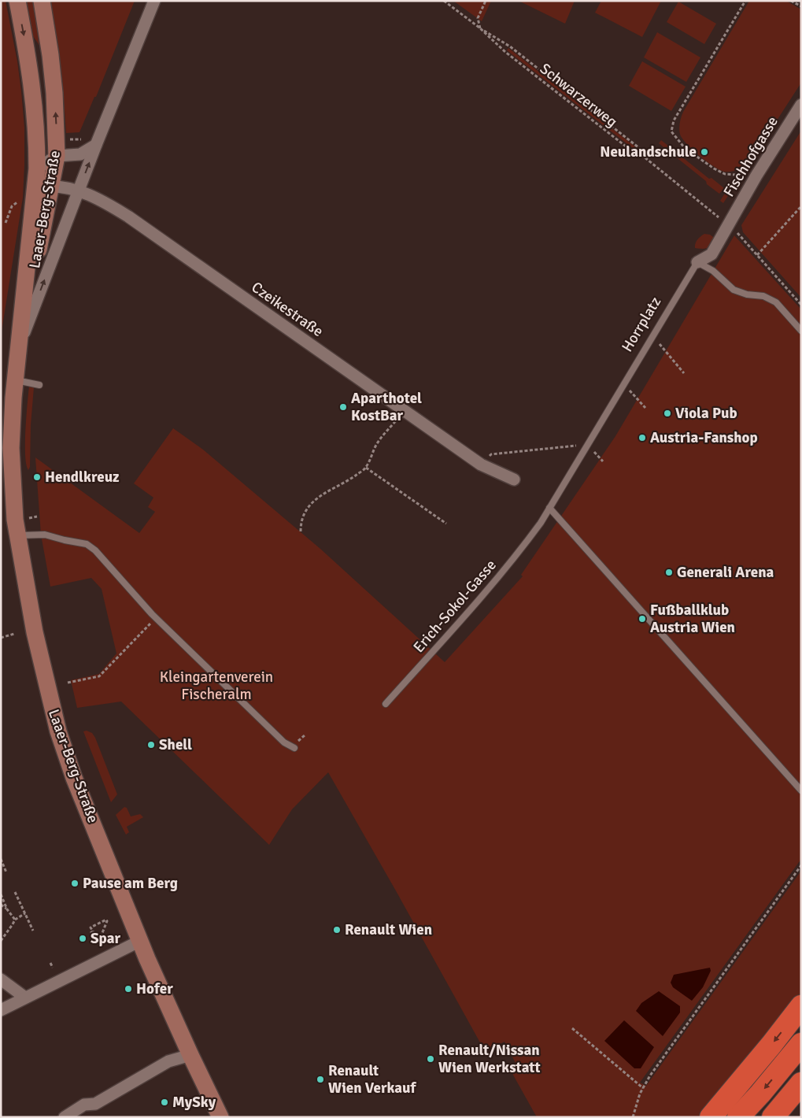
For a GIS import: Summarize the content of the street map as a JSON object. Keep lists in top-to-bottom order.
{
  "streets": {
    "main road": ["Laaer-Berg-Straße"],
    "street": ["Fischhofgasse", "Czeikestraße", "Horrplatz"],
    "lane": ["Erich-Sokol-Gasse"],
    "path": ["Schwarzerweg"]
  },
  "crossings": [
    ["Schwarzerweg", "Fischhofgasse"],
    ["Schwarzerweg", "Horrplatz"],
    ["Fischhofgasse", "Horrplatz"],
    ["Laaer-Berg-Straße", "Czeikestraße"],
    ["Horrplatz", "Erich-Sokol-Gasse"]
  ],
  "parks": ["Kleingartenverein Fischeralm"],
  "places": [
    "Neulandschule",
    "Aparthotel KostBar",
    "Viola Pub",
    "Austria-Fanshop",
    "Hendlkreuz",
    "Generali Arena",
    "Fußballklub Austria Wien",
    "Shell",
    "Pause am Berg",
    "Renault Wien",
    "Spar",
    "Hofer",
    "Renault/Nissan Wien Werkstatt",
    "Renault Wien Verkauf",
    "MySky"
  ]
}
